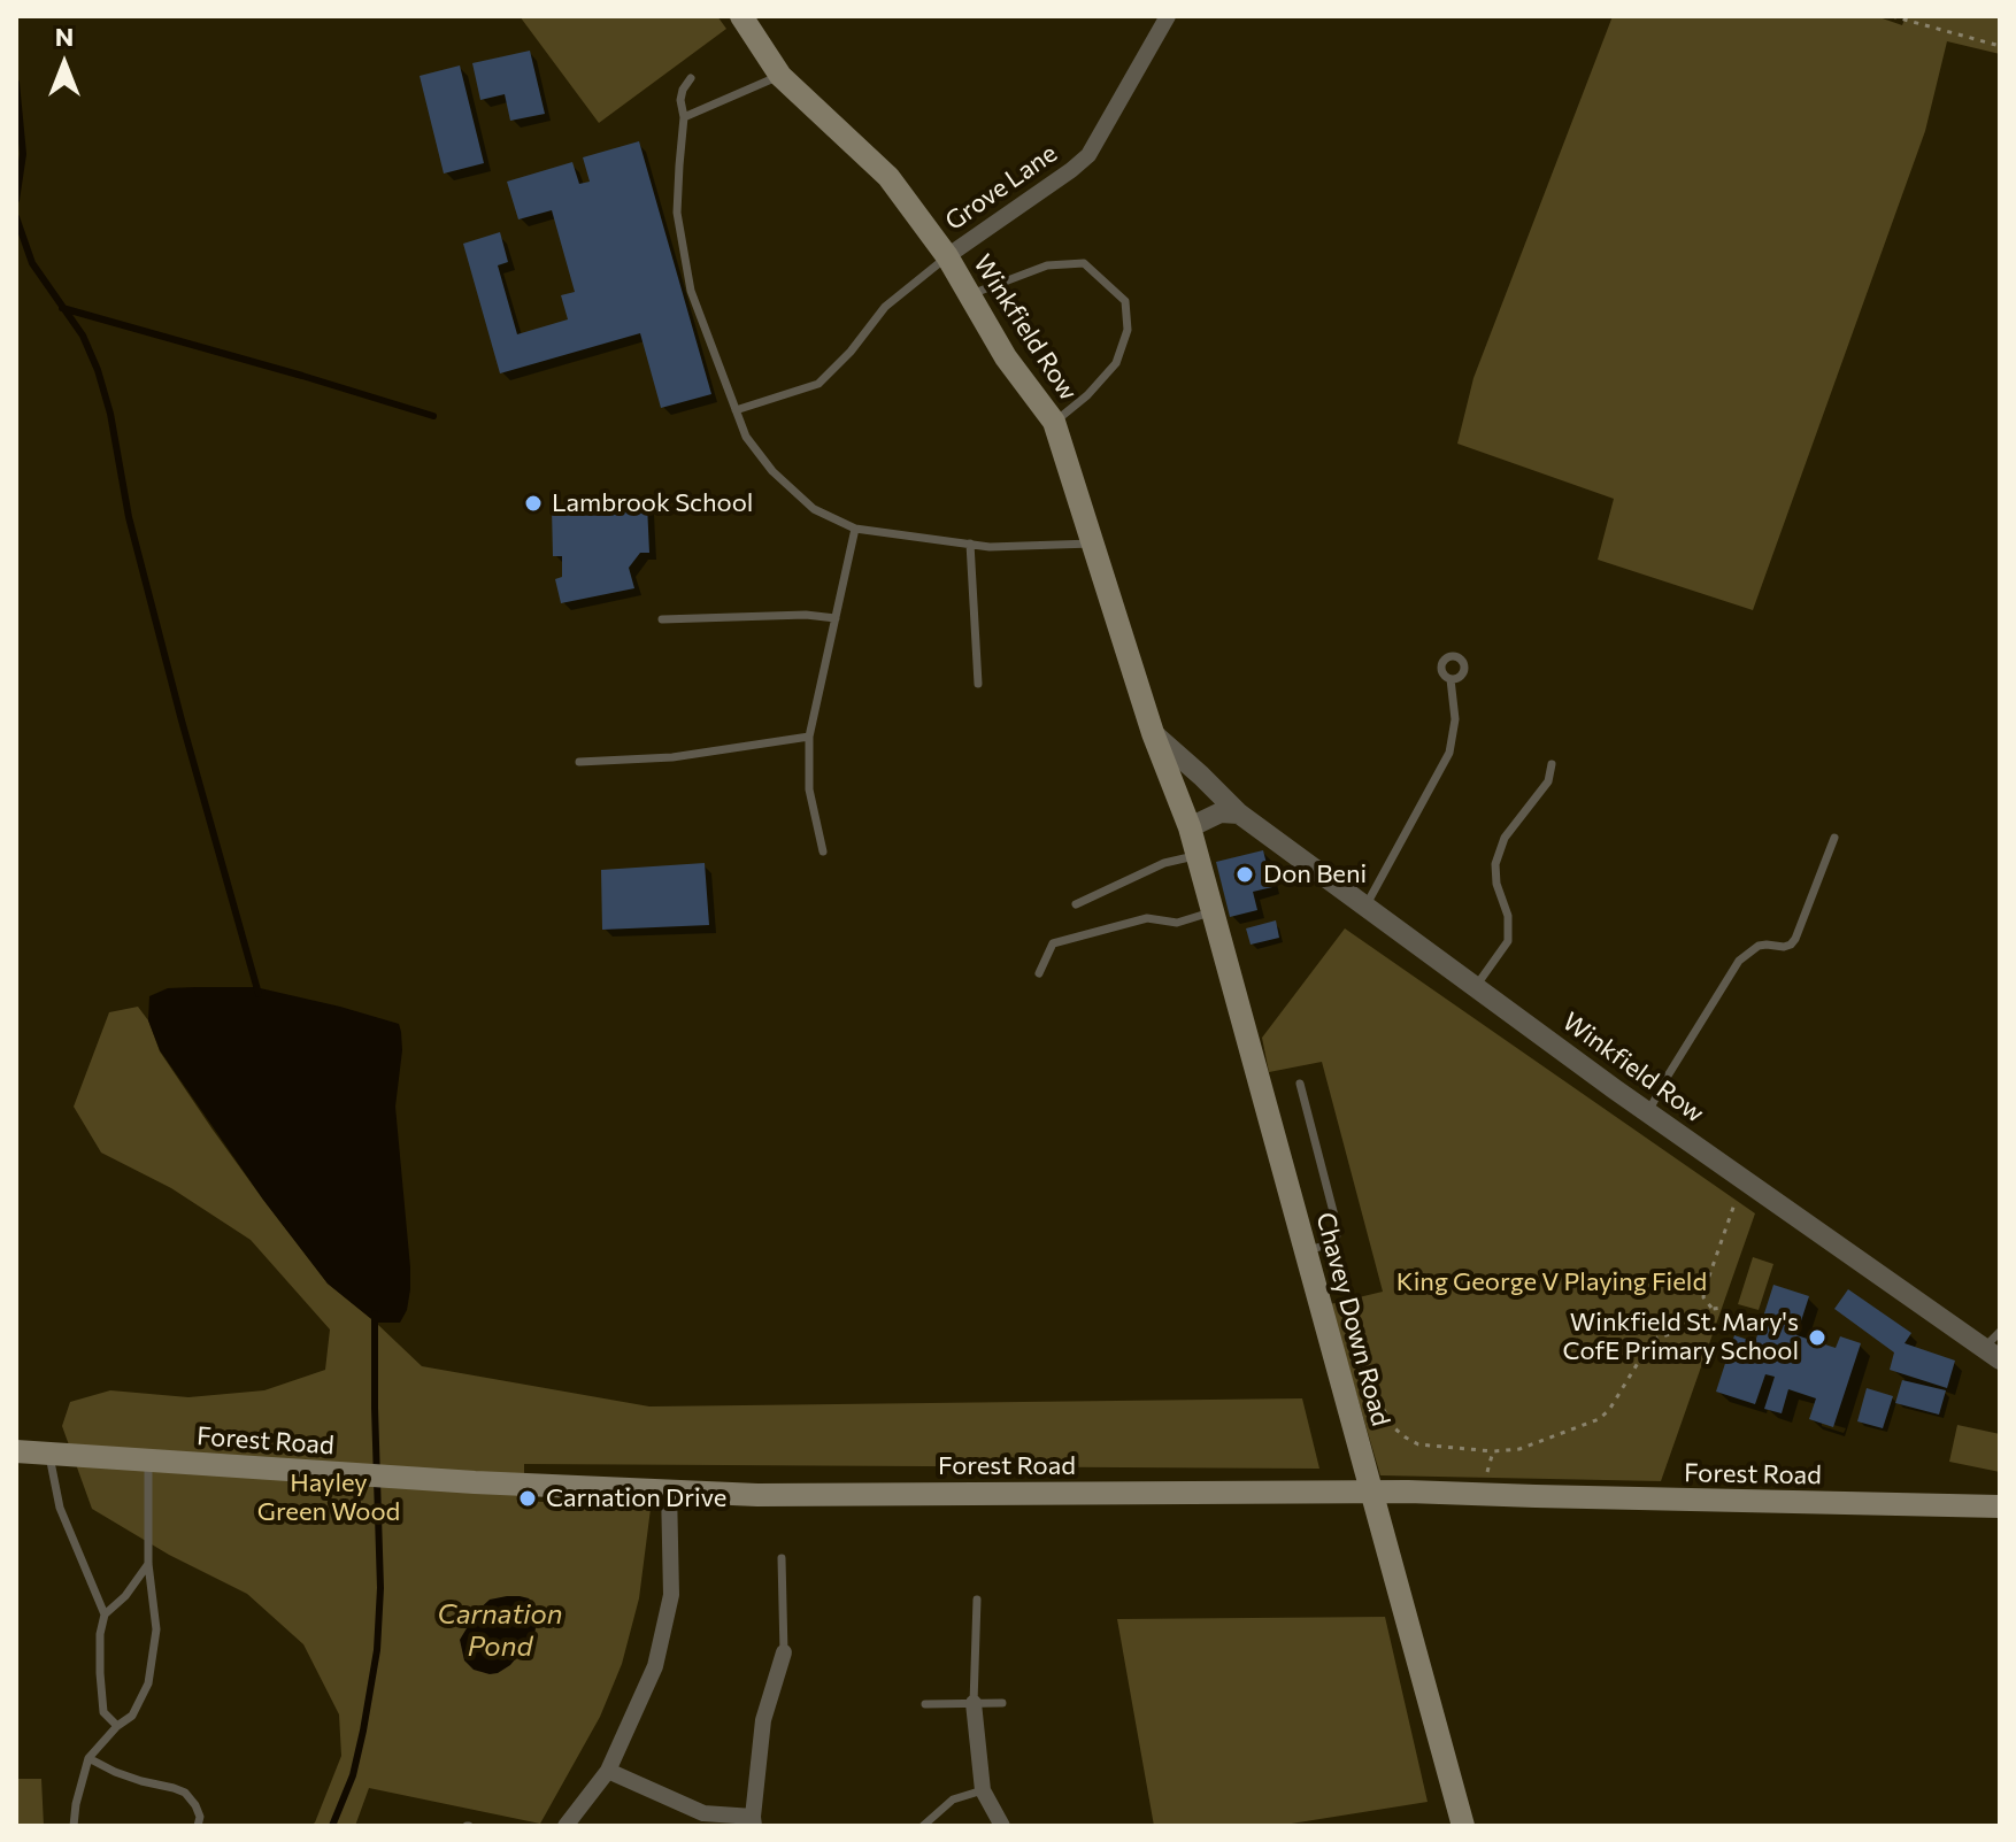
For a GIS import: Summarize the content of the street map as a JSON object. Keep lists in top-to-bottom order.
{
  "streets": {
    "main road": ["Winkfield Row", "Chavey Down Road", "Forest Road"],
    "street": ["Grove Lane"]
  },
  "crossings": [
    ["Grove Lane", "Winkfield Row"],
    ["Winkfield Row", "Chavey Down Road"],
    ["Chavey Down Road", "Forest Road"]
  ],
  "water": ["Carnation Pond"],
  "parks": ["King George V Playing Field", "Hayley Green Wood"],
  "places": [
    "Lambrook School",
    "Don Beni",
    "Winkfield St. Mary's CofE Primary School",
    "Carnation Drive"
  ],
  "north": "top"
}
